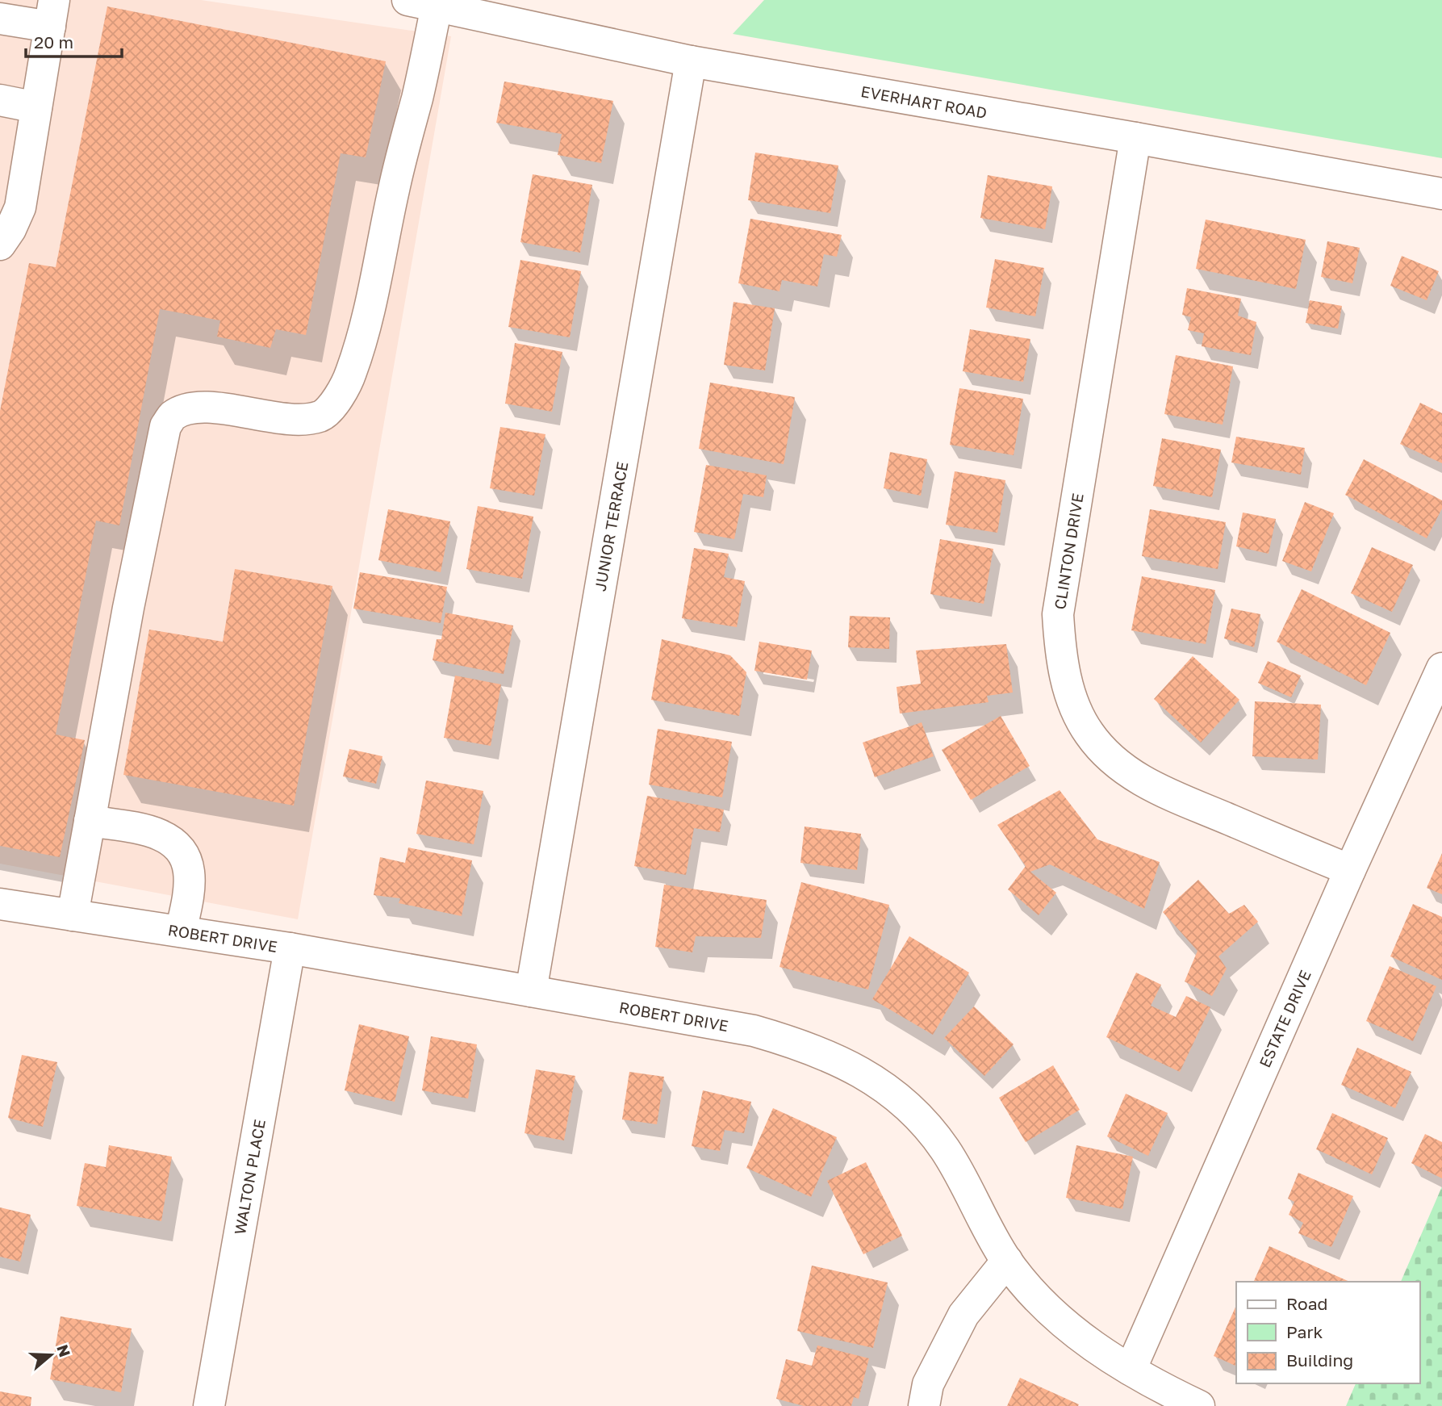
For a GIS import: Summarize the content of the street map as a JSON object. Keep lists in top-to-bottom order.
{
  "streets": {
    "street": [
      "EVERHART ROAD",
      "JUNIOR TERRACE",
      "CLINTON DRIVE",
      "ROBERT DRIVE",
      "ESTATE DRIVE",
      "WALTON PLACE"
    ]
  },
  "crossings": [
    ["EVERHART ROAD", "JUNIOR TERRACE"],
    ["EVERHART ROAD", "CLINTON DRIVE"],
    ["JUNIOR TERRACE", "ROBERT DRIVE"],
    ["CLINTON DRIVE", "ESTATE DRIVE"],
    ["ROBERT DRIVE", "ESTATE DRIVE"],
    ["ROBERT DRIVE", "WALTON PLACE"]
  ],
  "legend": ["Road", "Park", "Building"],
  "scale_bar": "20 m",
  "north": "right"
}
